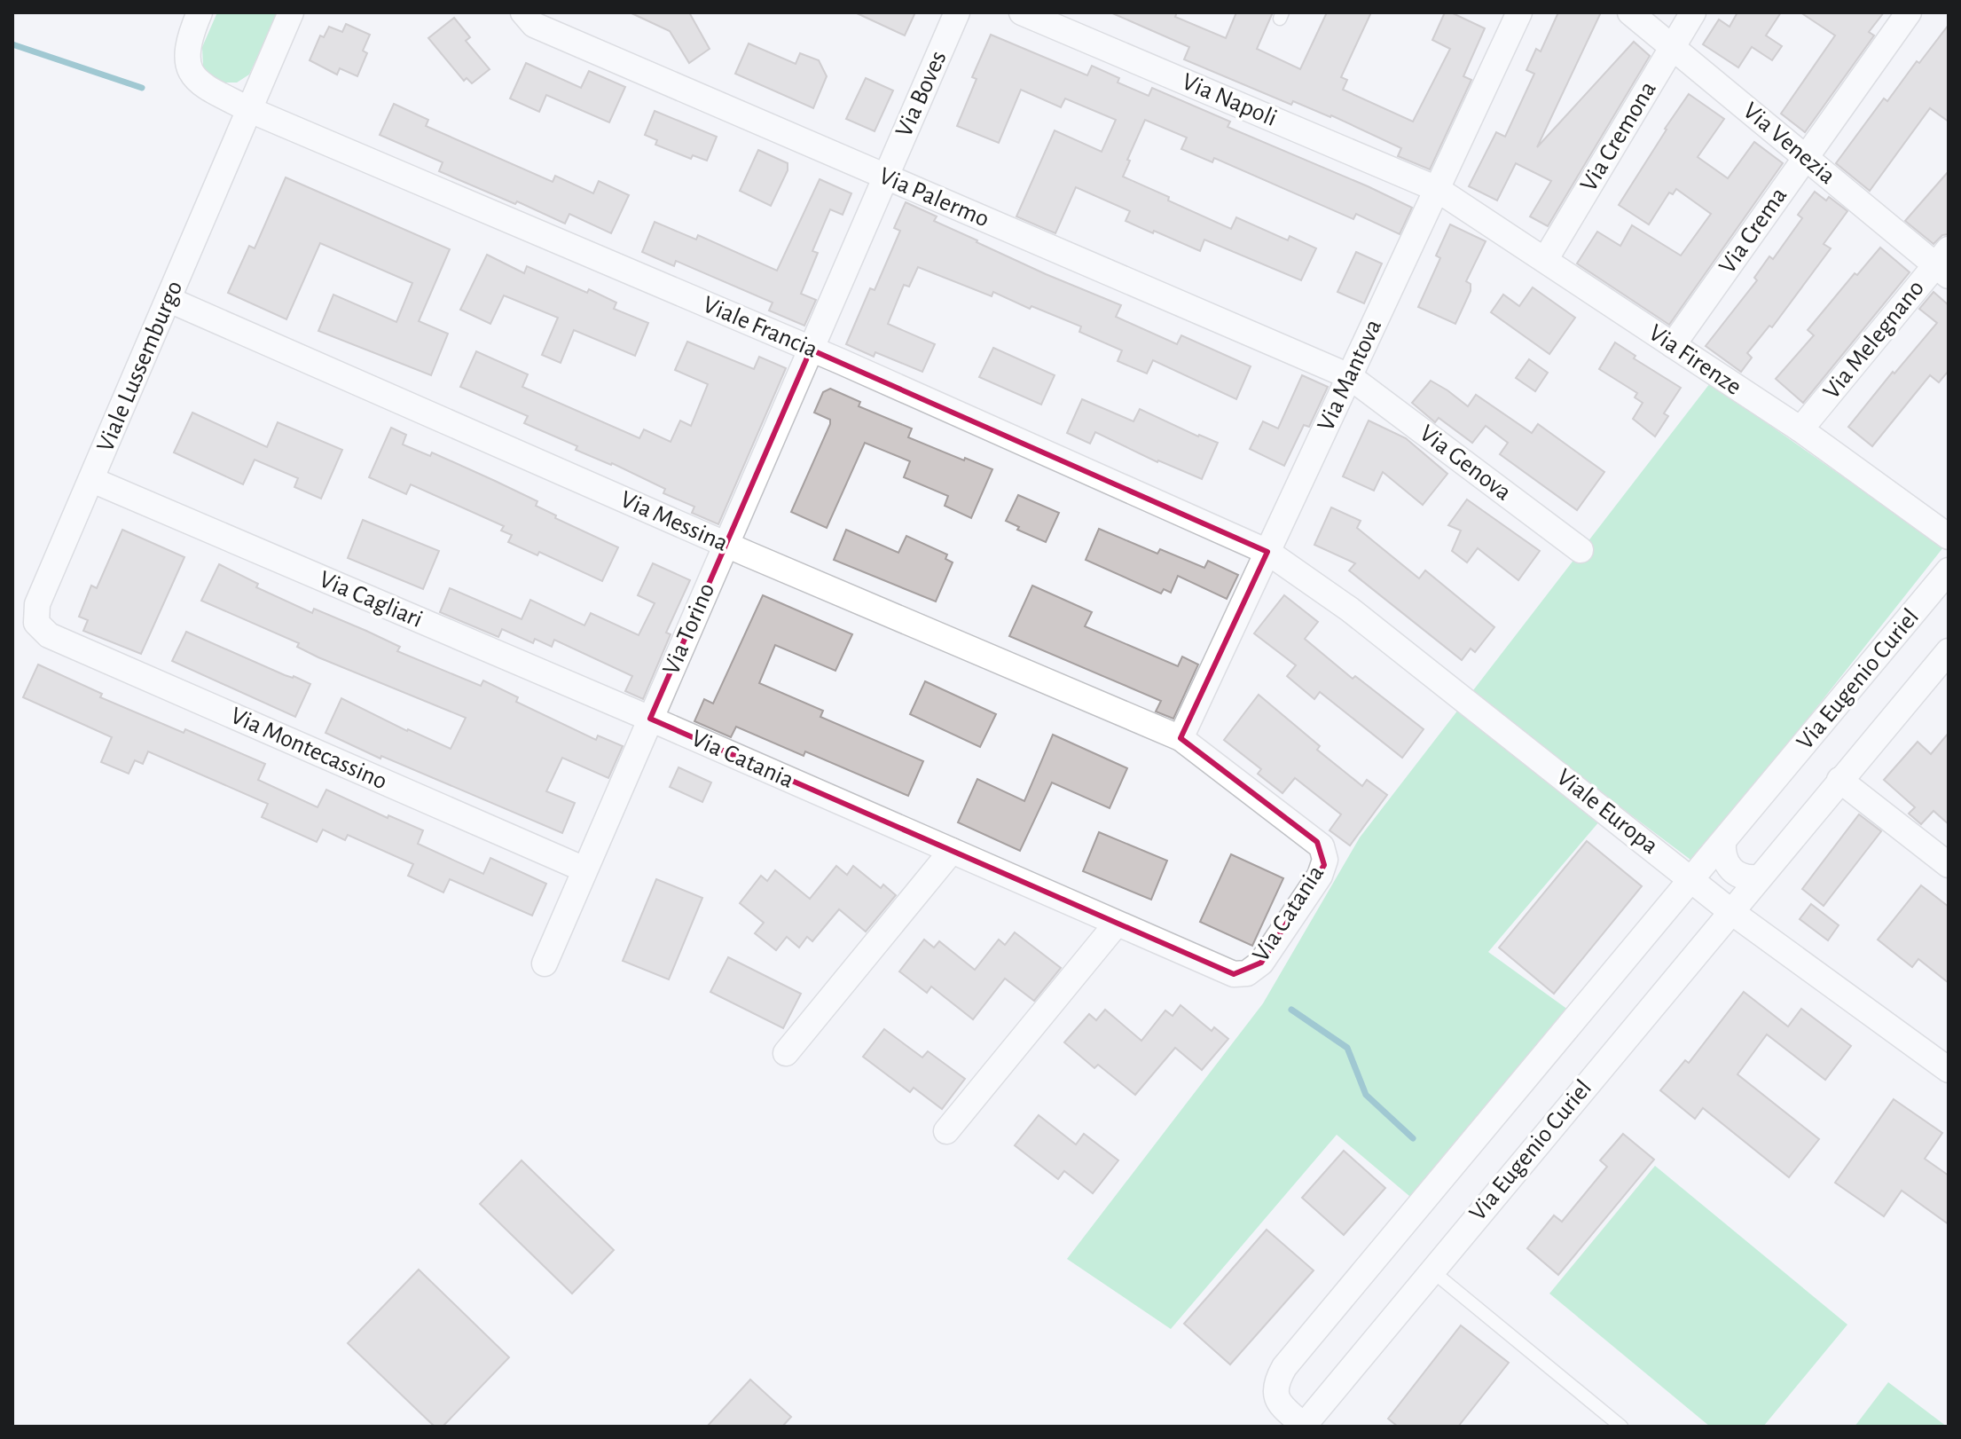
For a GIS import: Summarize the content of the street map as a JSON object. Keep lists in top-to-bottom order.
{
  "streets": {
    "street": [
      "Via Boves",
      "Via Napoli",
      "Via Cremona",
      "Via Venezia",
      "Via Palermo",
      "Via Crema",
      "Viale Francia",
      "Via Melegnano",
      "Via Firenze",
      "Viale Lussemburgo",
      "Via Mantova",
      "Via Genova",
      "Via Messina",
      "Via Cagliari",
      "Via Torino",
      "Via Eugenio Curiel",
      "Via Montecassino",
      "Via Catania",
      "Viale Europa"
    ]
  },
  "crossings": [
    ["Via Boves", "Via Palermo"],
    ["Via Boves", "Via Torino"],
    ["Via Napoli", "Via Firenze"],
    ["Via Napoli", "Via Mantova"],
    ["Via Cremona", "Via Venezia"],
    ["Via Cremona", "Via Firenze"],
    ["Via Venezia", "Via Crema"],
    ["Via Venezia", "Via Melegnano"],
    ["Via Palermo", "Via Mantova"],
    ["Via Palermo", "Via Genova"],
    ["Via Palermo", "Via Torino"],
    ["Via Crema", "Via Firenze"],
    ["Viale Francia", "Viale Lussemburgo"],
    ["Viale Francia", "Via Mantova"],
    ["Viale Francia", "Via Torino"],
    ["Viale Francia", "Viale Europa"],
    ["Via Melegnano", "Via Firenze"],
    ["Via Firenze", "Via Mantova"],
    ["Viale Lussemburgo", "Via Messina"],
    ["Viale Lussemburgo", "Via Cagliari"],
    ["Viale Lussemburgo", "Via Montecassino"],
    ["Via Mantova", "Via Genova"],
    ["Via Mantova", "Via Messina"],
    ["Via Mantova", "Via Catania"],
    ["Via Mantova", "Viale Europa"],
    ["Via Messina", "Via Torino"],
    ["Via Messina", "Via Catania"],
    ["Via Cagliari", "Via Torino"],
    ["Via Cagliari", "Via Catania"],
    ["Via Torino", "Via Montecassino"],
    ["Via Torino", "Via Catania"],
    ["Via Eugenio Curiel", "Viale Europa"]
  ]
}
